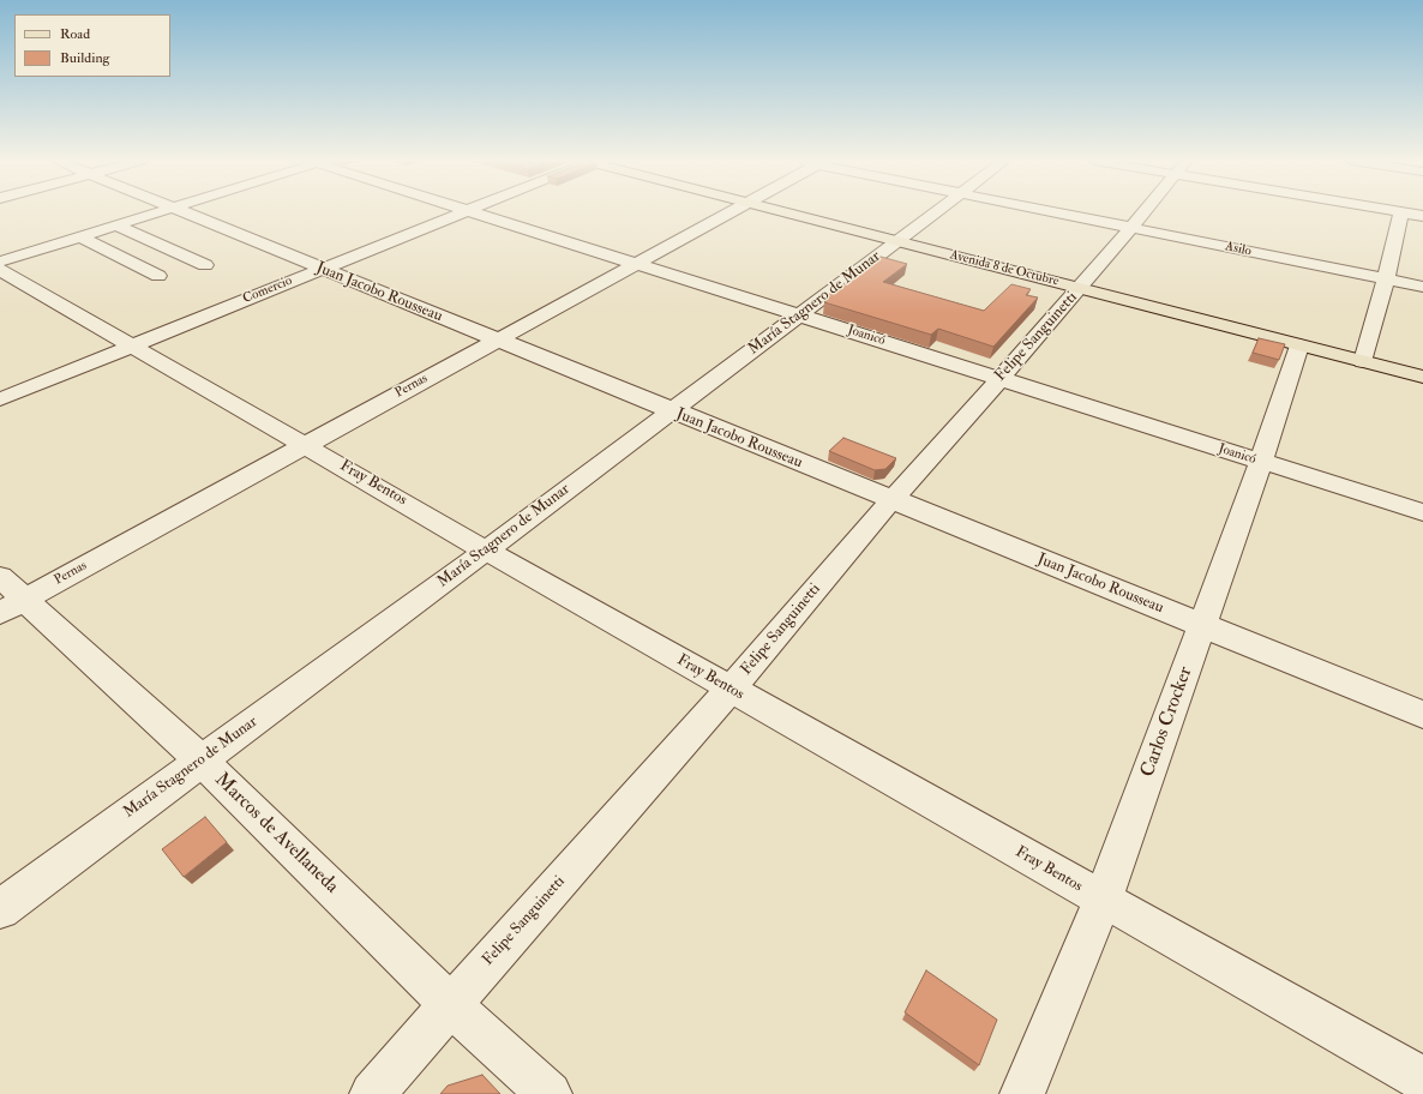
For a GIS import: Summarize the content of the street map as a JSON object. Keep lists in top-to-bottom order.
{
  "streets": {
    "main road": ["Avenida 8 de Octubre"],
    "street": [
      "Asilo",
      "Comercio",
      "Juan Jacobo Rousseau",
      "María Stagnero de Munar",
      "Joanicó",
      "Felipe Sanguinetti",
      "Pernas",
      "Fray Bentos",
      "Carlos Crocker",
      "Marcos de Avellaneda"
    ]
  },
  "crossings": [
    ["Asilo", "Felipe Sanguinetti"],
    ["Avenida 8 de Octubre", "María Stagnero de Munar"],
    ["Avenida 8 de Octubre", "Felipe Sanguinetti"],
    ["Avenida 8 de Octubre", "Carlos Crocker"],
    ["Comercio", "Juan Jacobo Rousseau"],
    ["Comercio", "Fray Bentos"],
    ["Juan Jacobo Rousseau", "María Stagnero de Munar"],
    ["Juan Jacobo Rousseau", "Felipe Sanguinetti"],
    ["Juan Jacobo Rousseau", "Pernas"],
    ["Juan Jacobo Rousseau", "Carlos Crocker"],
    ["María Stagnero de Munar", "Joanicó"],
    ["María Stagnero de Munar", "Fray Bentos"],
    ["María Stagnero de Munar", "Marcos de Avellaneda"],
    ["Joanicó", "Felipe Sanguinetti"],
    ["Joanicó", "Pernas"],
    ["Joanicó", "Carlos Crocker"],
    ["Felipe Sanguinetti", "Fray Bentos"],
    ["Felipe Sanguinetti", "Marcos de Avellaneda"],
    ["Pernas", "Fray Bentos"],
    ["Pernas", "Marcos de Avellaneda"],
    ["Fray Bentos", "Carlos Crocker"]
  ],
  "legend": ["Road", "Building"]
}
